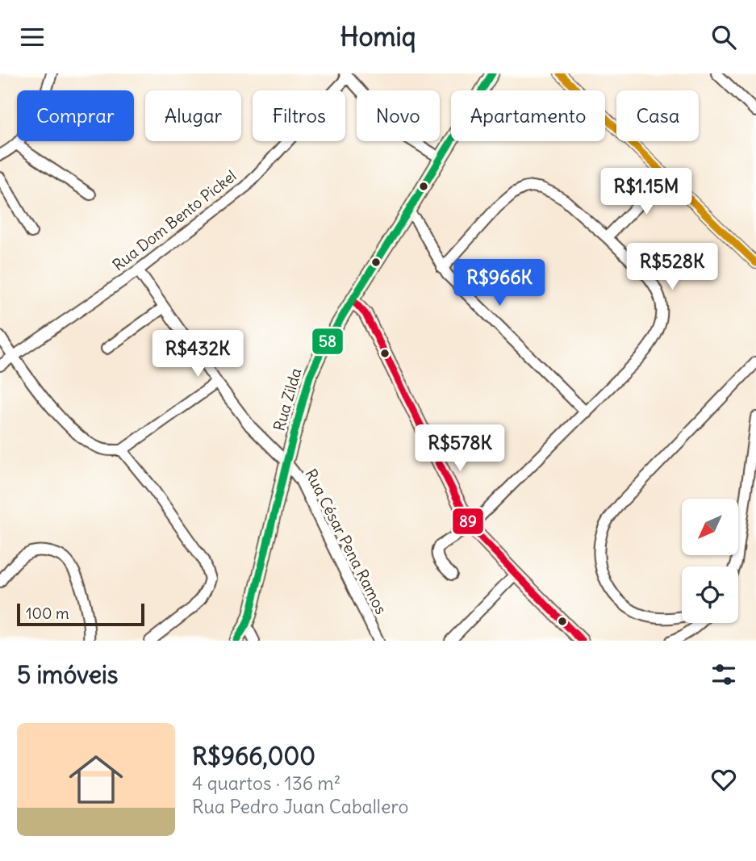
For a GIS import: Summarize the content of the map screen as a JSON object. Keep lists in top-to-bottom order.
{
  "streets": {
    "main road": ["Rua Zilda"],
    "street": ["Rua Dom Bento Pickel", "Rua César Pena Ramos"]
  },
  "crossings": [
    ["Rua Dom Bento Pickel", "Rua César Pena Ramos"],
    ["Rua Zilda", "Rua César Pena Ramos"]
  ],
  "lines": ["transit line 58", "transit line 89"],
  "scale_bar": "100 m",
  "north": "bottom left",
  "page": {
    "header": "Homiq",
    "chip": [
      "Comprar",
      "Alugar",
      "Filtros",
      "Novo",
      "Apartamento",
      "Casa"
    ],
    "price": [
      "R$1.15M",
      "R$528K",
      "R$966K",
      "R$432K",
      "R$578K"
    ],
    "scale": "100 m",
    "heading": "5 imóveis",
    "list": [
      {
        "name": "R$966,000",
        "note": "4 quartos · 136 m² · Rua Pedro Juan Caballero"
      }
    ]
  }
}
